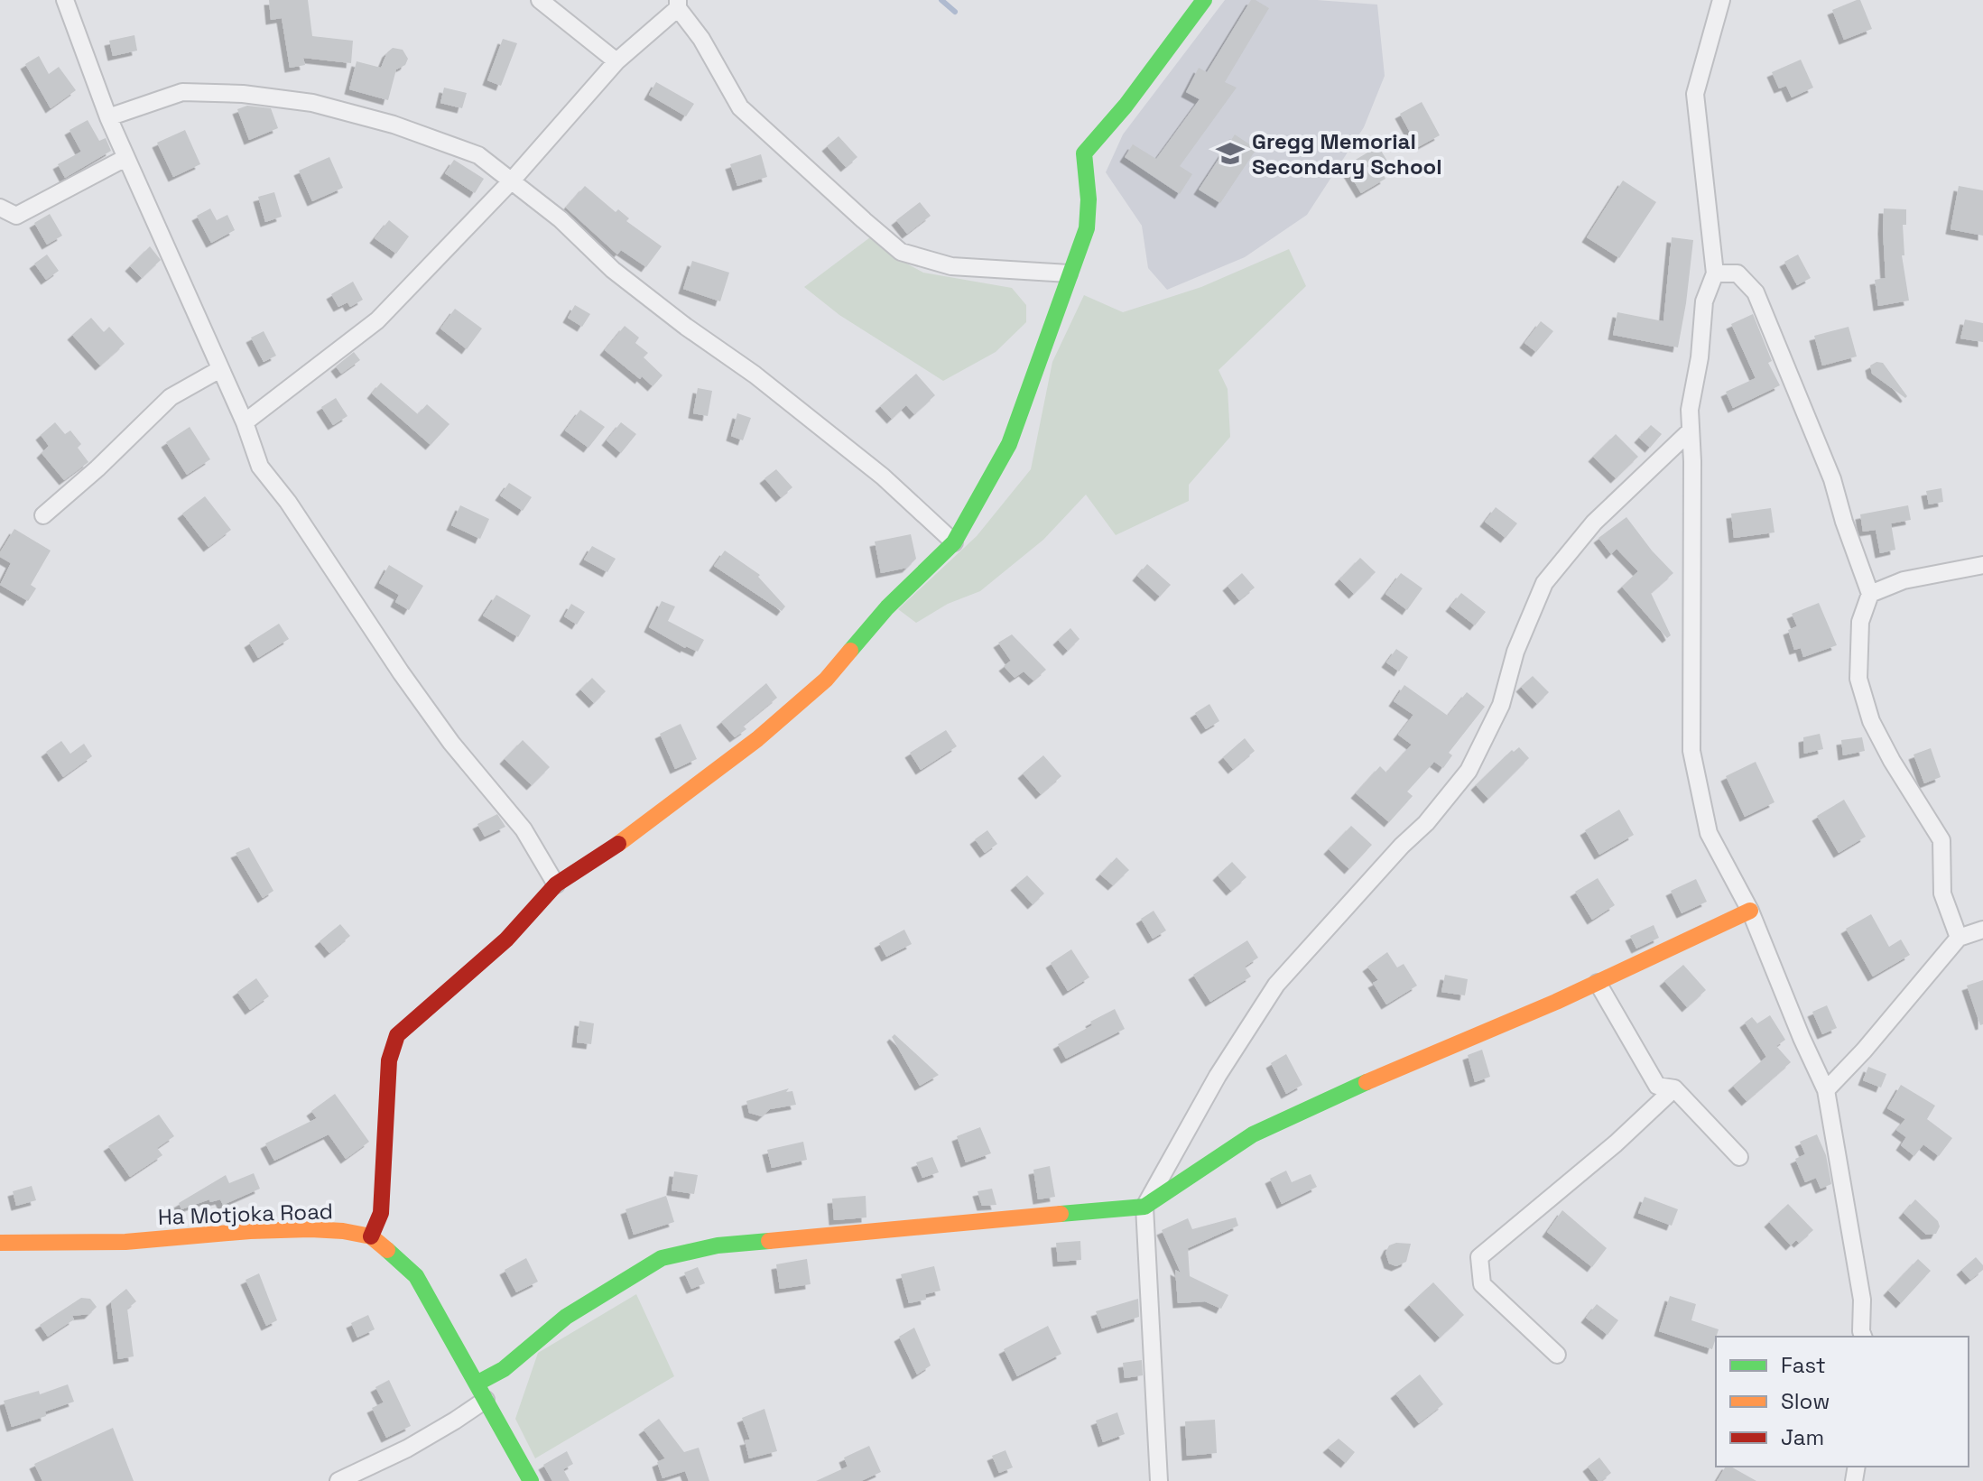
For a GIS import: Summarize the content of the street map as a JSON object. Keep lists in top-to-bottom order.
{
  "streets": {
    "street": ["Ha Motjoka Road"]
  },
  "places": {
    "school or university": ["Gregg Memorial Secondary School"]
  },
  "legend": ["Fast", "Slow", "Jam"]
}
